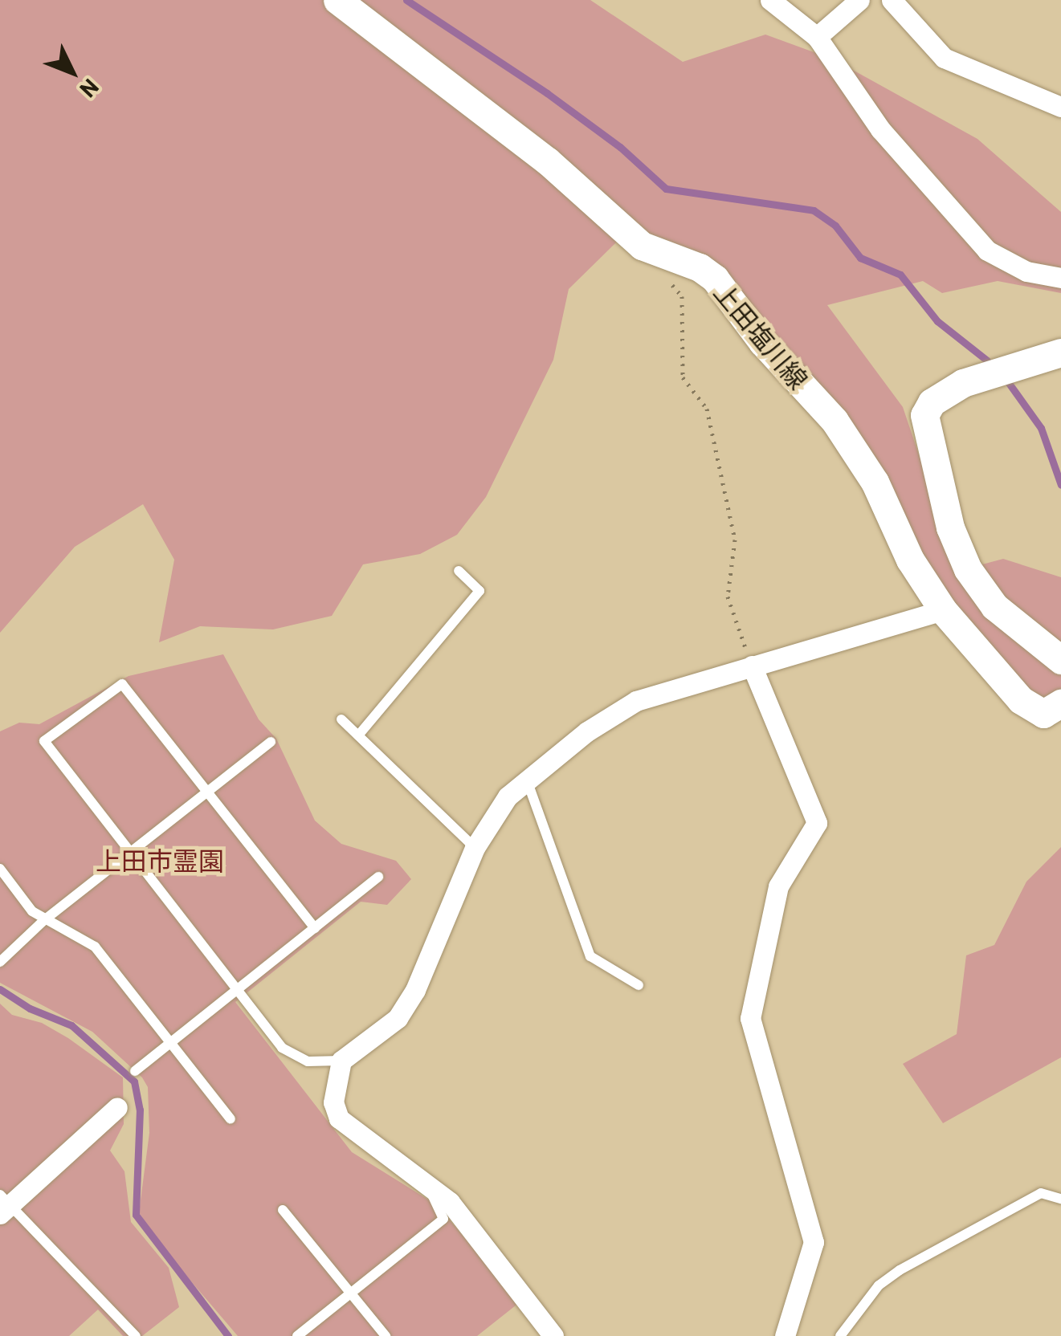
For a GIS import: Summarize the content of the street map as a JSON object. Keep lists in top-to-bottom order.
{
  "streets": {
    "main road": ["上田塩川線"]
  },
  "parks": ["上田市霊園"],
  "north": "bottom right"
}
